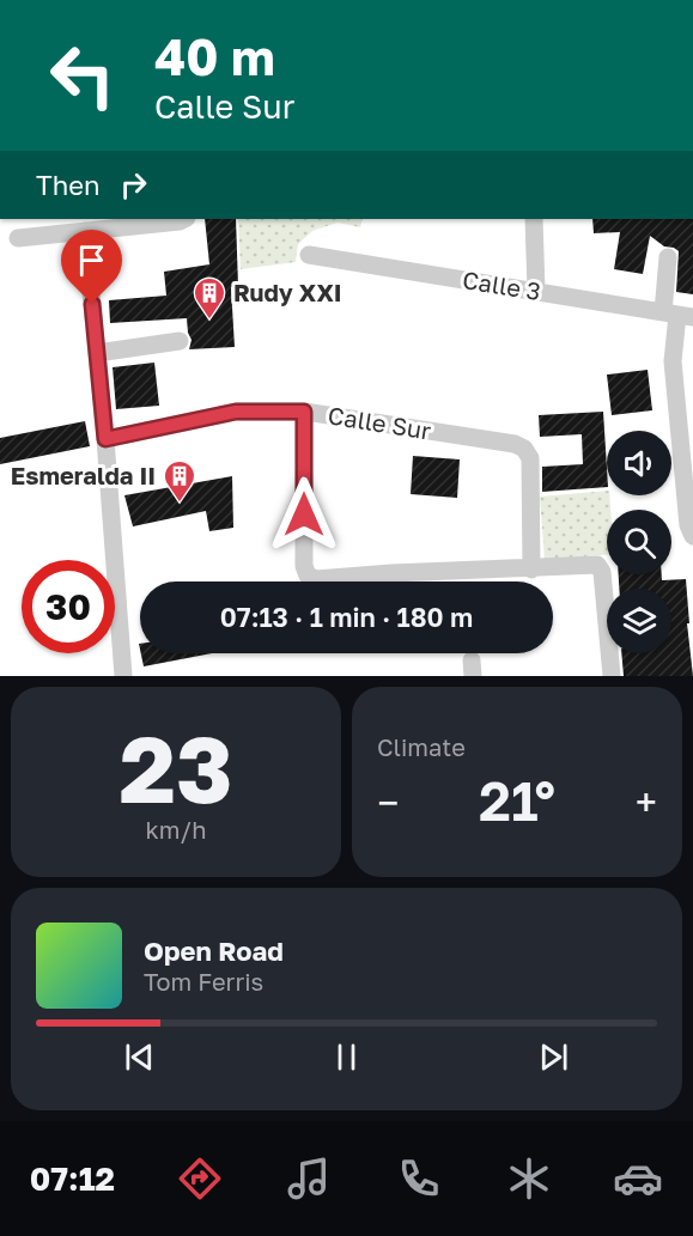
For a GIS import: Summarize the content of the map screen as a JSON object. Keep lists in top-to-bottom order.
{
  "streets": {
    "street": ["Calle 3", "Calle Sur"]
  },
  "places": {
    "building": ["Rudy XXI", "Esmeralda II"]
  },
  "page": {
    "turn": ["40 m", "Calle Sur"],
    "then": "Then",
    "limit": "30",
    "trip": "07:13 · 1 min · 180 m",
    "tile": [
      ["23", "km/h"],
      "Climate"
    ],
    "heat": ["−", "21°", "+"],
    "song": ["Open Road", "Tom Ferris"],
    "tabs": "07:12"
  }
}
